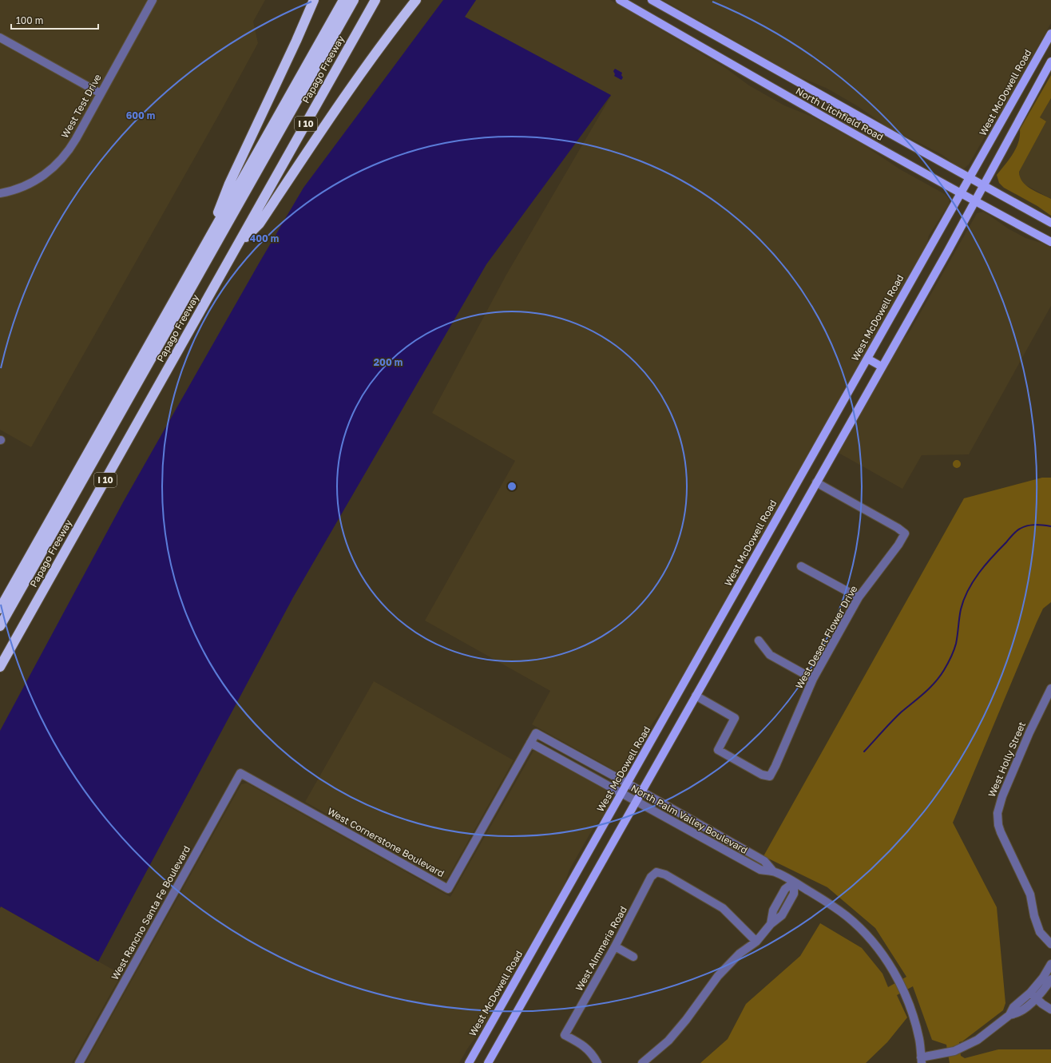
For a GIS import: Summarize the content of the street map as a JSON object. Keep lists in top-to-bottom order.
{
  "streets": {
    "highway": ["Papago Freeway", "I 10"],
    "main road": ["West McDowell Road", "North Litchfield Road"],
    "street": [
      "West Test Drive",
      "West Desert Flower Drive",
      "West Holly Street",
      "North Palm Valley Boulevard",
      "West Cornerstone Boulevard",
      "West Rancho Santa Fe Boulevard",
      "West Almmeria Road"
    ]
  },
  "crossings": [
    ["West McDowell Road", "North Litchfield Road"],
    ["West McDowell Road", "North Palm Valley Boulevard"],
    ["North Palm Valley Boulevard", "West Cornerstone Boulevard"],
    ["West Cornerstone Boulevard", "West Rancho Santa Fe Boulevard"]
  ],
  "scale_bar": "100 m",
  "rings": ["600 m", "400 m", "200 m"]
}
